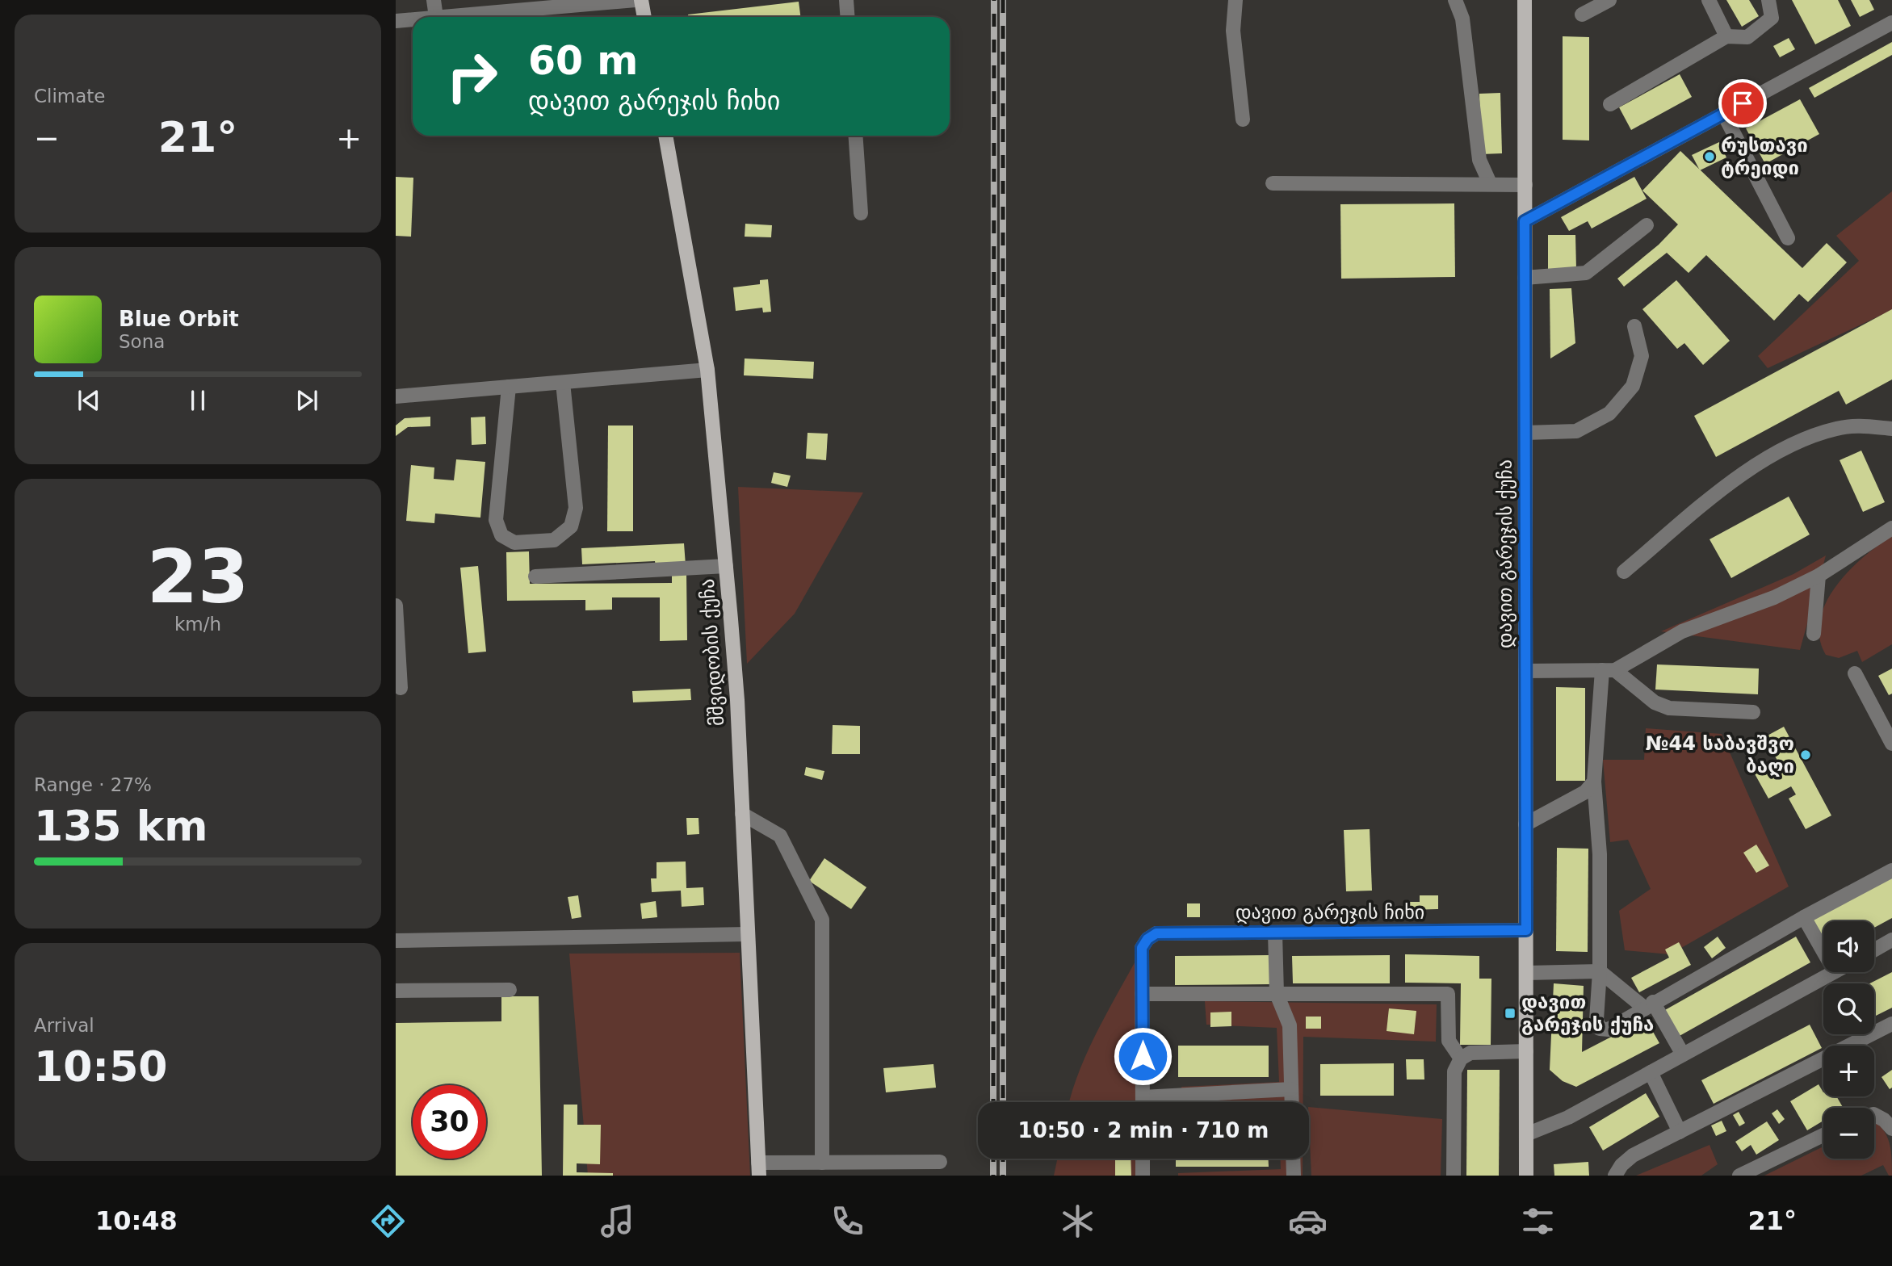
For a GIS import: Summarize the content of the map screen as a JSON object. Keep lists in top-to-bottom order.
{
  "streets": {
    "main road": ["დავით გარეჯის ქუჩა", "მშვიდობის ქუჩა"],
    "street": ["დავით გარეჯის ჩიხი"]
  },
  "crossings": [
    ["დავით გარეჯის ქუჩა", "დავით გარეჯის ჩიხი"]
  ],
  "places": {
    "other": ["რუსთავი ტრეიდი", "№44 საბავშვო ბაღი"],
    "transit": ["დავით გარეჯის ქუჩა"]
  },
  "page": {
    "tile": [
      "Climate",
      ["23", "km/h"],
      ["Range · 27%", "135 km"],
      ["Arrival", "10:50"]
    ],
    "turn": ["60 m", "დავით გარეჯის ჩიხი"],
    "heat": ["−", "21°", "+"],
    "song": ["Blue Orbit", "Sona"],
    "map_buttons": ["+", "−"],
    "limit": "30",
    "trip": "10:50 · 2 min · 710 m",
    "tabs": ["10:48", "21°"]
  }
}
